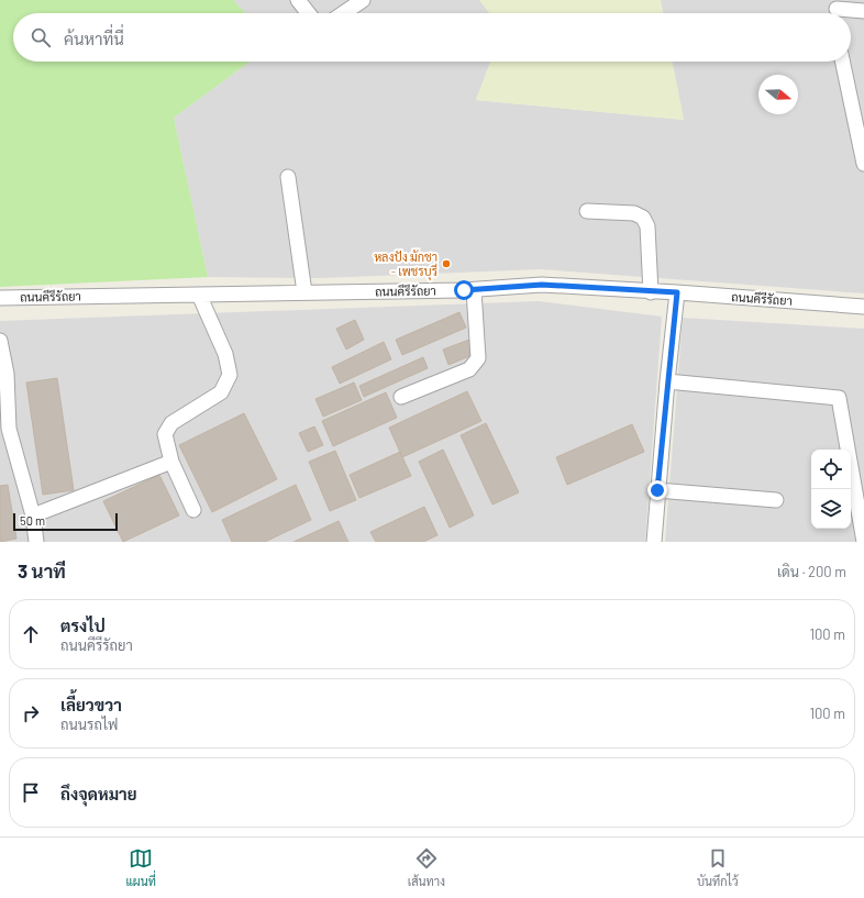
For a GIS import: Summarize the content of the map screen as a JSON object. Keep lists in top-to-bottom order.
{
  "streets": {
    "street": ["ถนนคีรีรัถยา"]
  },
  "places": ["หลงปัง มักชา - เพชรบุรี"],
  "scale_bar": "50 m",
  "north": "right",
  "page": {
    "search": "ค้นหาที่นี่",
    "scale": "50 m",
    "heading": ["3 นาที", "เดิน · 200 m"],
    "list": [
      ["ตรงไป", "ถนนคีรีรัถยา", "100 m"],
      ["เลี้ยวขวา", "ถนนรถไฟ", "100 m"],
      "ถึงจุดหมาย"
    ],
    "nav": ["แผนที่", "เส้นทาง", "บันทึกไว้"]
  }
}
